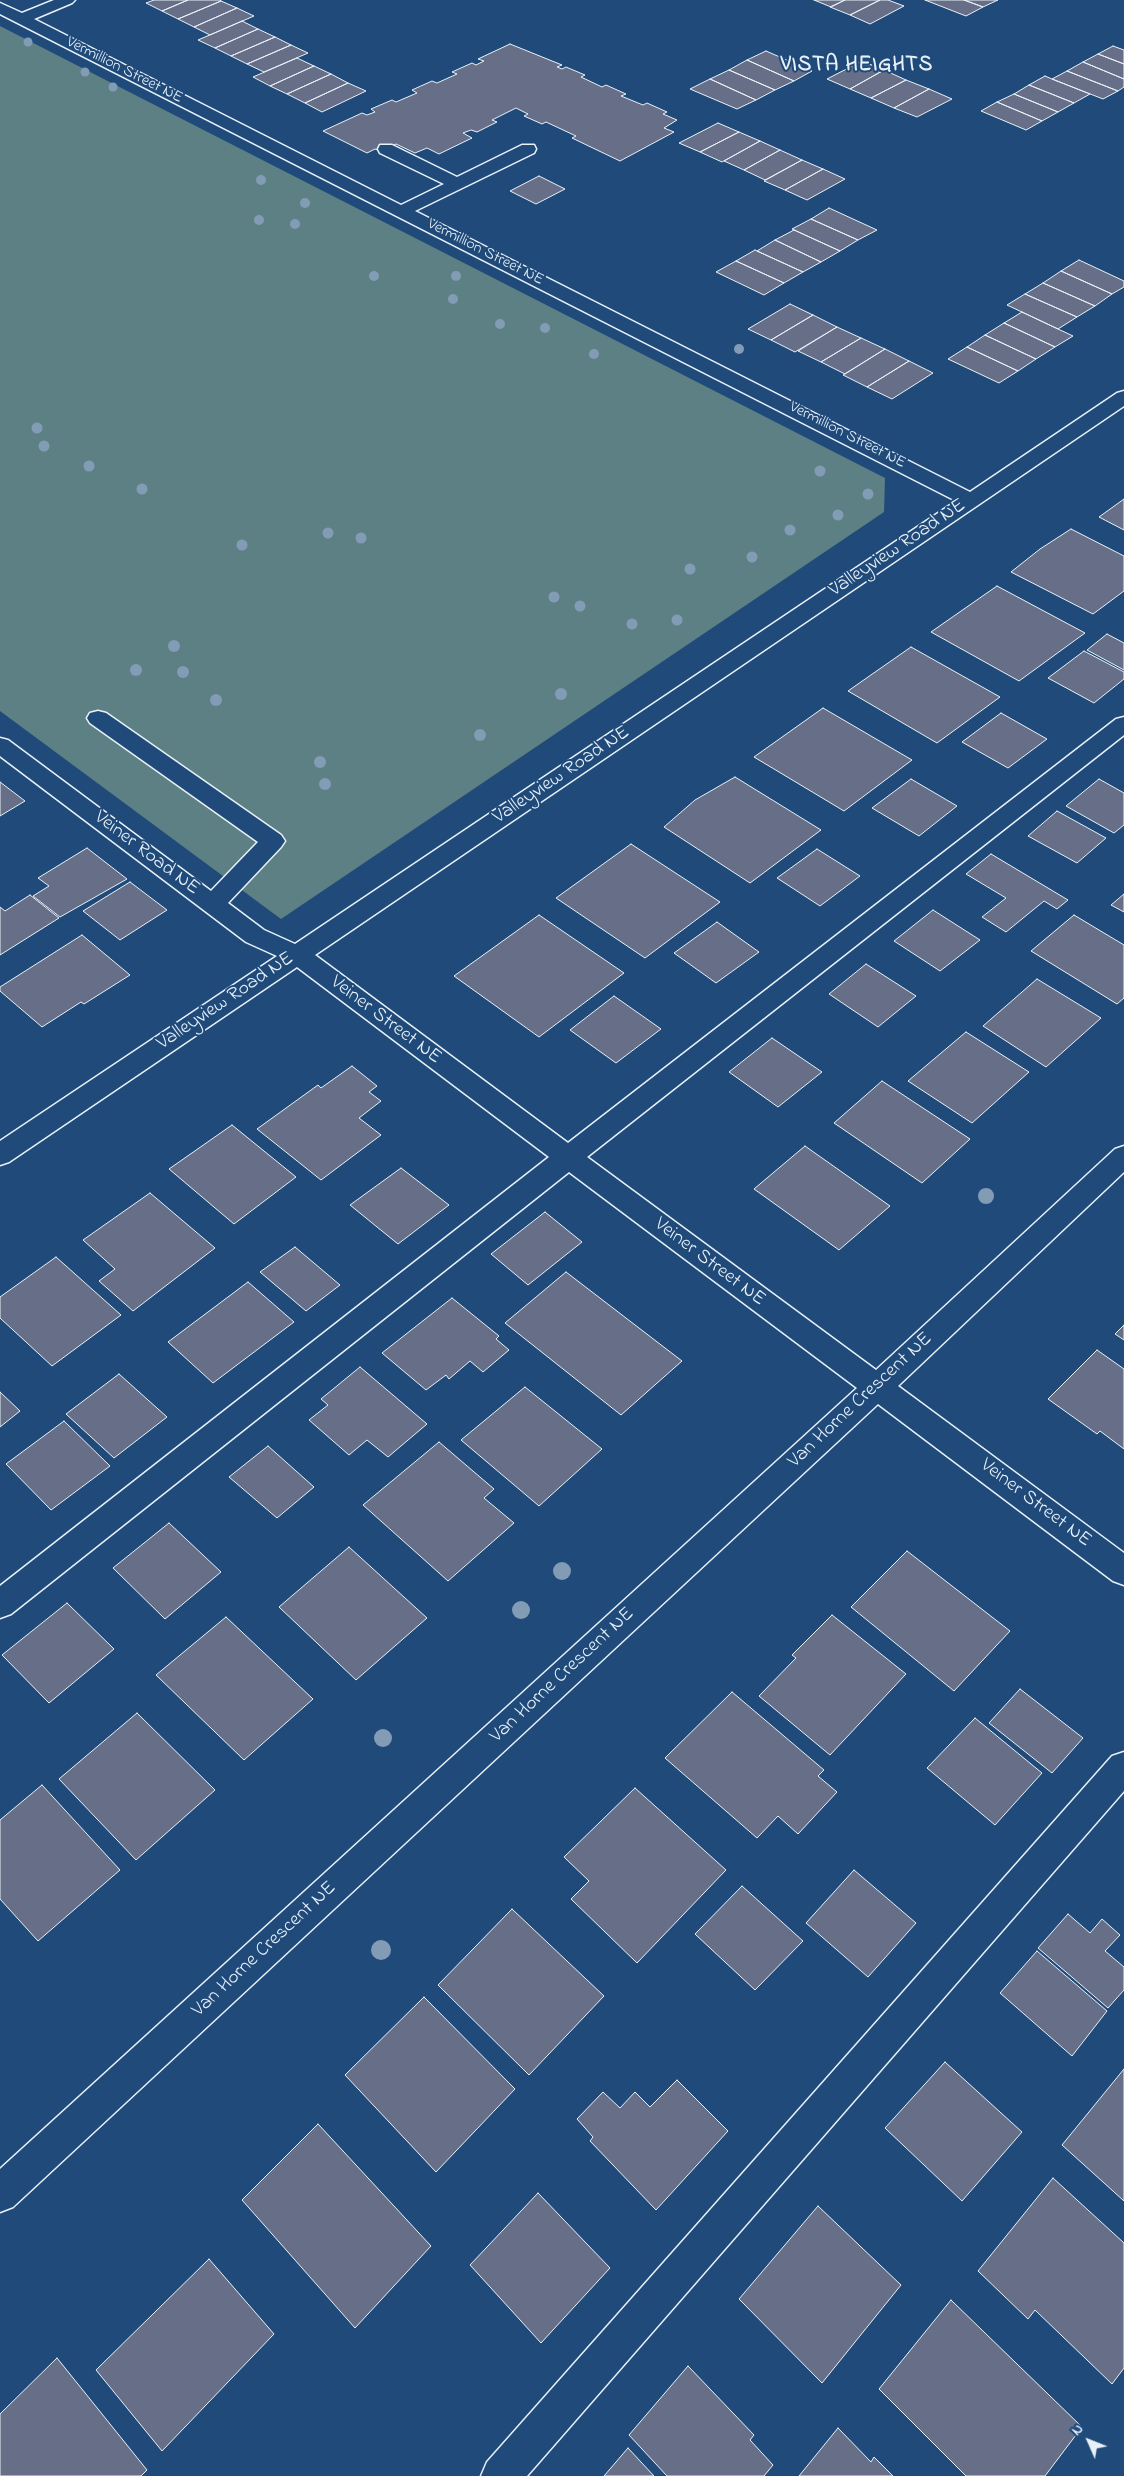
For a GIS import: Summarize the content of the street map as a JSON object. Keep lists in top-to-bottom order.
{
  "streets": {
    "street": [
      "Vermillion Street NE",
      "Valleyview Road NE",
      "Veiner Road NE",
      "Veiner Street NE",
      "Van Horne Crescent NE"
    ]
  },
  "crossings": [
    ["Vermillion Street NE", "Valleyview Road NE"],
    ["Valleyview Road NE", "Veiner Road NE"],
    ["Valleyview Road NE", "Veiner Street NE"],
    ["Veiner Road NE", "Veiner Street NE"],
    ["Veiner Street NE", "Van Horne Crescent NE"]
  ],
  "districts": ["VISTA HEIGHTS"],
  "north": "top left"
}
